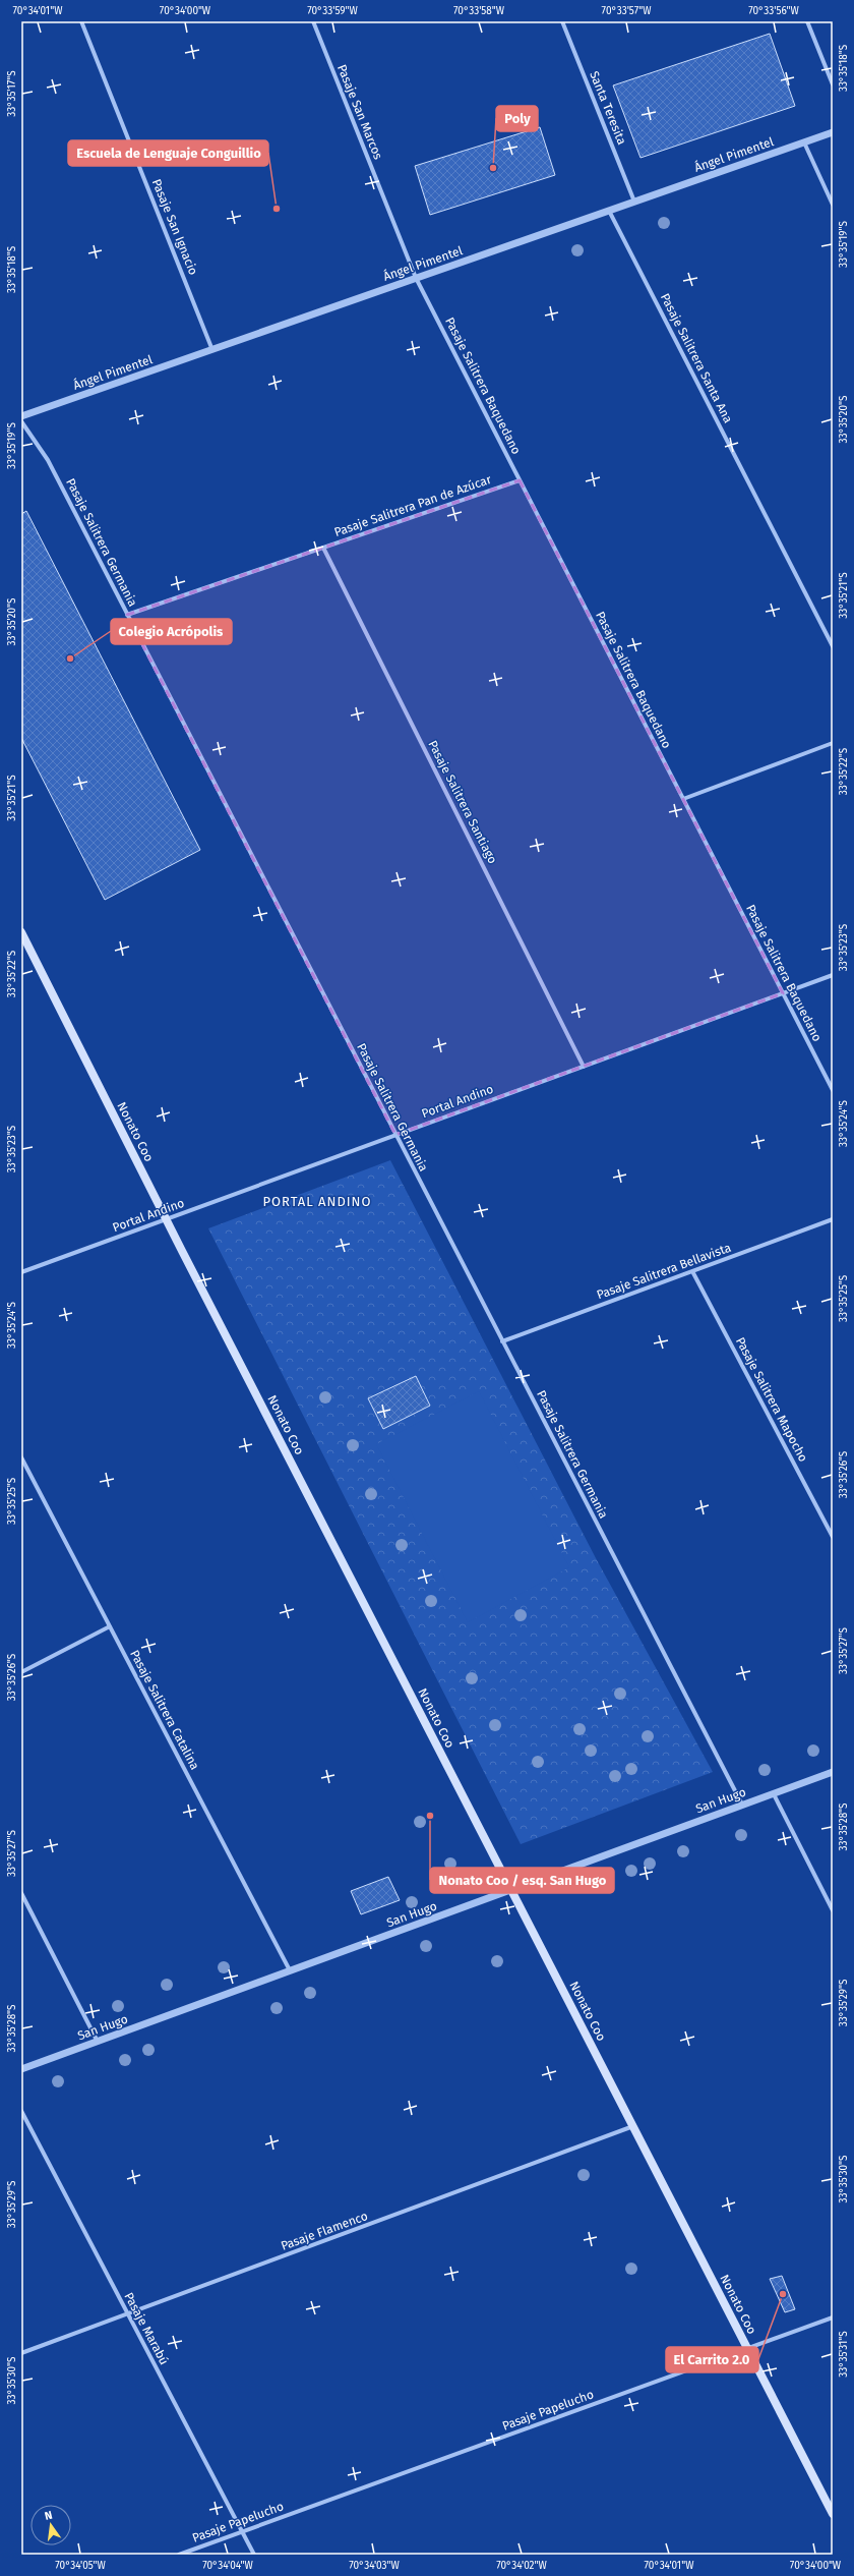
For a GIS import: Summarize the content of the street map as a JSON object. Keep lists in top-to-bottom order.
{
  "streets": {
    "main road": ["Nonato Coo"],
    "street": [
      "Santa Teresita",
      "Pasaje San Marcos",
      "Ángel Pimentel",
      "Pasaje San Ignacio",
      "Pasaje Salitrera Santa Ana",
      "Pasaje Salitrera Baquedano",
      "Pasaje Salitrera Pan de Azúcar",
      "Pasaje Salitrera Germania",
      "Pasaje Salitrera Santiago",
      "Portal Andino",
      "Pasaje Salitrera Bellavista",
      "Pasaje Salitrera Mapocho",
      "Pasaje Salitrera Catalina",
      "San Hugo",
      "Pasaje Flamenco",
      "Pasaje Marabú",
      "Pasaje Papelucho"
    ]
  },
  "crossings": [
    ["Santa Teresita", "Ángel Pimentel"],
    ["Pasaje San Marcos", "Ángel Pimentel"],
    ["Pasaje San Marcos", "Pasaje Salitrera Baquedano"],
    ["Ángel Pimentel", "Pasaje San Ignacio"],
    ["Ángel Pimentel", "Pasaje Salitrera Santa Ana"],
    ["Ángel Pimentel", "Pasaje Salitrera Baquedano"],
    ["Pasaje Salitrera Baquedano", "Pasaje Salitrera Pan de Azúcar"],
    ["Pasaje Salitrera Baquedano", "Portal Andino"],
    ["Pasaje Salitrera Pan de Azúcar", "Pasaje Salitrera Germania"],
    ["Pasaje Salitrera Pan de Azúcar", "Pasaje Salitrera Santiago"],
    ["Pasaje Salitrera Germania", "Portal Andino"],
    ["Pasaje Salitrera Germania", "Pasaje Salitrera Bellavista"],
    ["Pasaje Salitrera Germania", "San Hugo"],
    ["Pasaje Salitrera Santiago", "Portal Andino"],
    ["Portal Andino", "Nonato Coo"],
    ["Nonato Coo", "San Hugo"],
    ["Nonato Coo", "Pasaje Flamenco"],
    ["Nonato Coo", "Pasaje Papelucho"],
    ["Pasaje Salitrera Bellavista", "Pasaje Salitrera Mapocho"],
    ["Pasaje Salitrera Catalina", "San Hugo"],
    ["Pasaje Flamenco", "Pasaje Marabú"],
    ["Pasaje Marabú", "Pasaje Papelucho"]
  ],
  "districts": ["PORTAL ANDINO"],
  "places": [
    "Poly",
    "Escuela de Lenguaje Conguillio",
    "Colegio Acrópolis",
    "Nonato Coo / esq. San Hugo",
    "El Carrito 2.0"
  ],
  "north": "top",
  "coordinates": [
    "70°34'01\"W",
    "70°34'00\"W",
    "70°33'59\"W",
    "70°33'58\"W",
    "70°33'57\"W",
    "70°33'56\"W",
    "33°35'18\"S",
    "33°35'17\"S",
    "33°35'19\"S",
    "33°35'20\"S",
    "33°35'21\"S",
    "33°35'22\"S",
    "33°35'23\"S",
    "33°35'24\"S",
    "33°35'25\"S",
    "33°35'26\"S",
    "33°35'27\"S",
    "33°35'28\"S",
    "33°35'29\"S",
    "33°35'30\"S",
    "33°35'31\"S",
    "70°34'05\"W",
    "70°34'04\"W",
    "70°34'03\"W",
    "70°34'02\"W"
  ]
}
